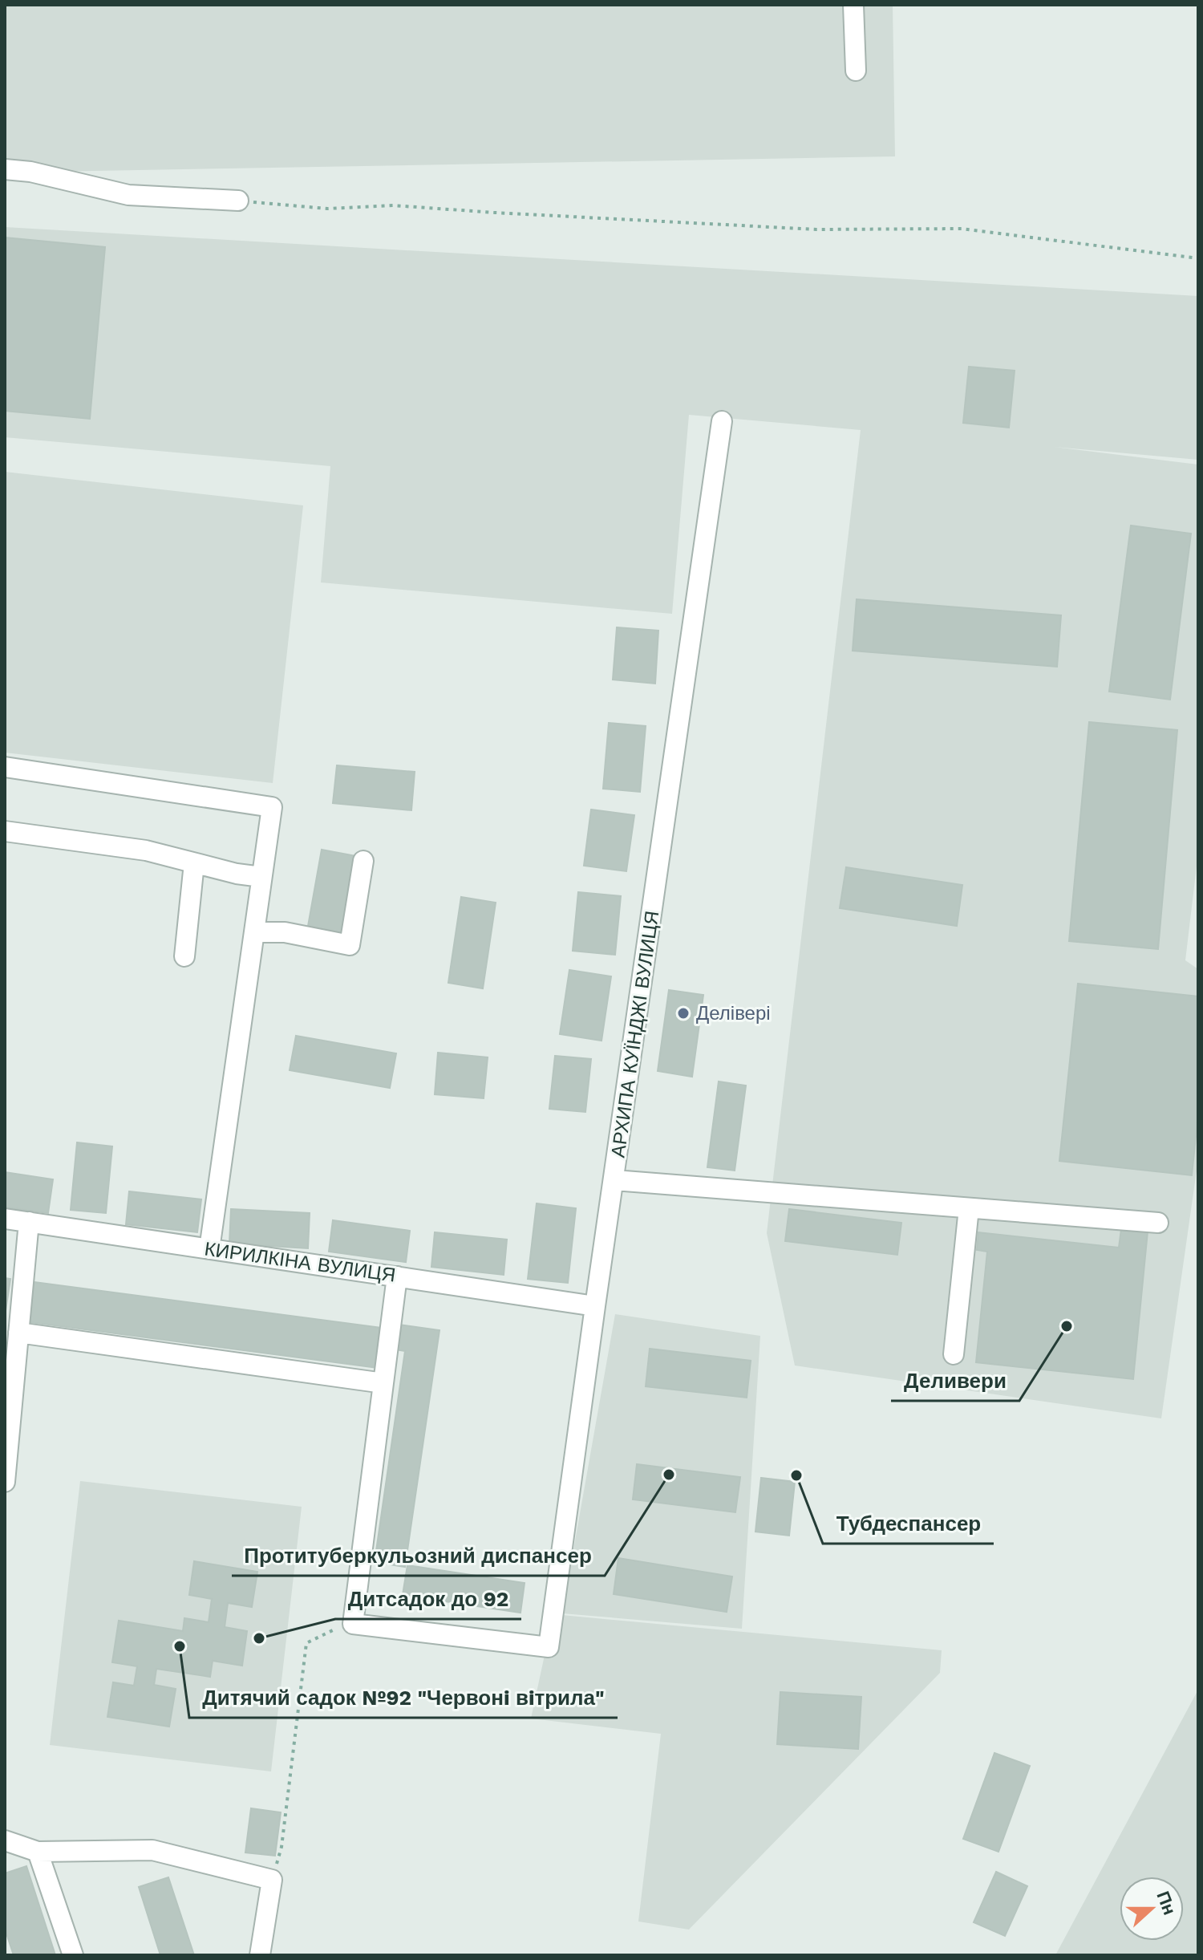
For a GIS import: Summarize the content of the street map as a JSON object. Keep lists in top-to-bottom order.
{
  "streets": {
    "street": ["АРХИПА КУЇНДЖІ ВУЛИЦЯ", "КИРИЛКІНА ВУЛИЦЯ"]
  },
  "crossings": [
    ["АРХИПА КУЇНДЖІ ВУЛИЦЯ", "КИРИЛКІНА ВУЛИЦЯ"]
  ],
  "places": [
    "Делівері",
    "Деливери",
    "Протитуберкульозний диспансер",
    "Тубдеспансер",
    "Дитсадок до 92",
    "Дитячий садок №92 \"Червонi вiтрила\""
  ],
  "north": "right"
}
